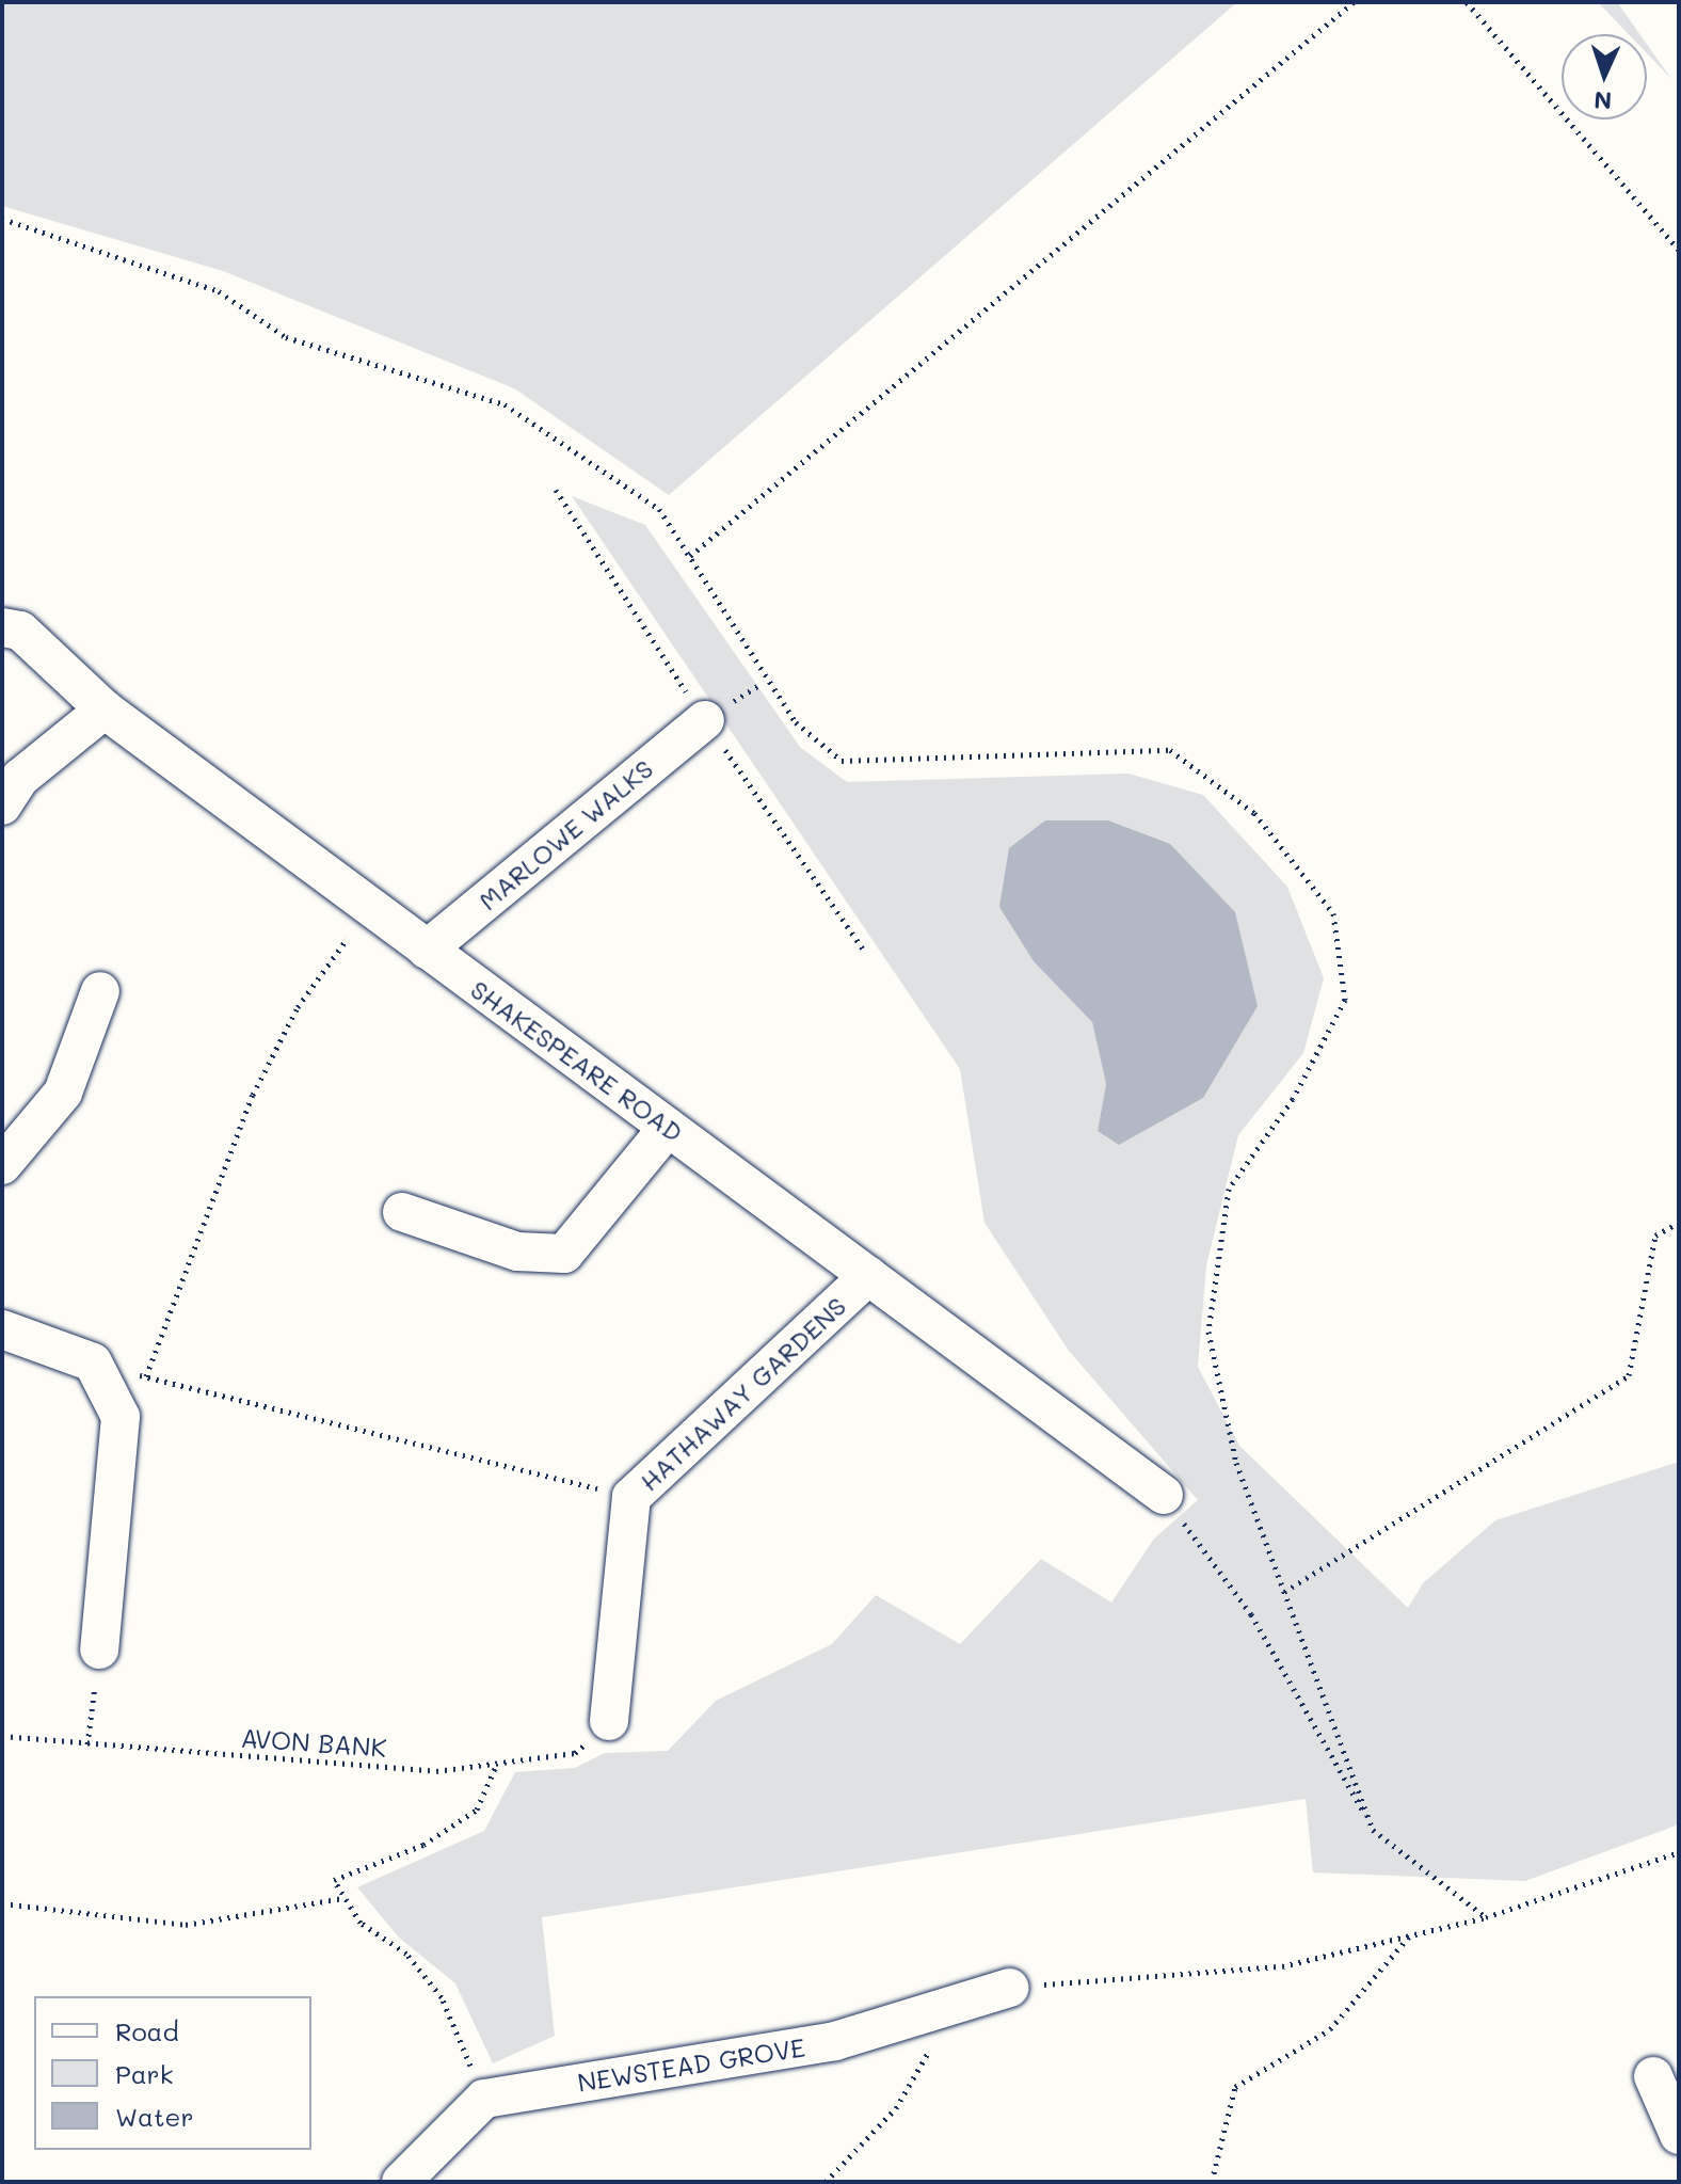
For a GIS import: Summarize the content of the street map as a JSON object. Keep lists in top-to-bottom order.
{
  "streets": {
    "street": [
      "MARLOWE WALKS",
      "SHAKESPEARE ROAD",
      "HATHAWAY GARDENS",
      "NEWSTEAD GROVE"
    ],
    "path": ["AVON BANK"]
  },
  "crossings": [
    ["MARLOWE WALKS", "SHAKESPEARE ROAD"],
    ["SHAKESPEARE ROAD", "HATHAWAY GARDENS"],
    ["HATHAWAY GARDENS", "AVON BANK"]
  ],
  "legend": ["Road", "Park", "Water"],
  "north": "bottom"
}
